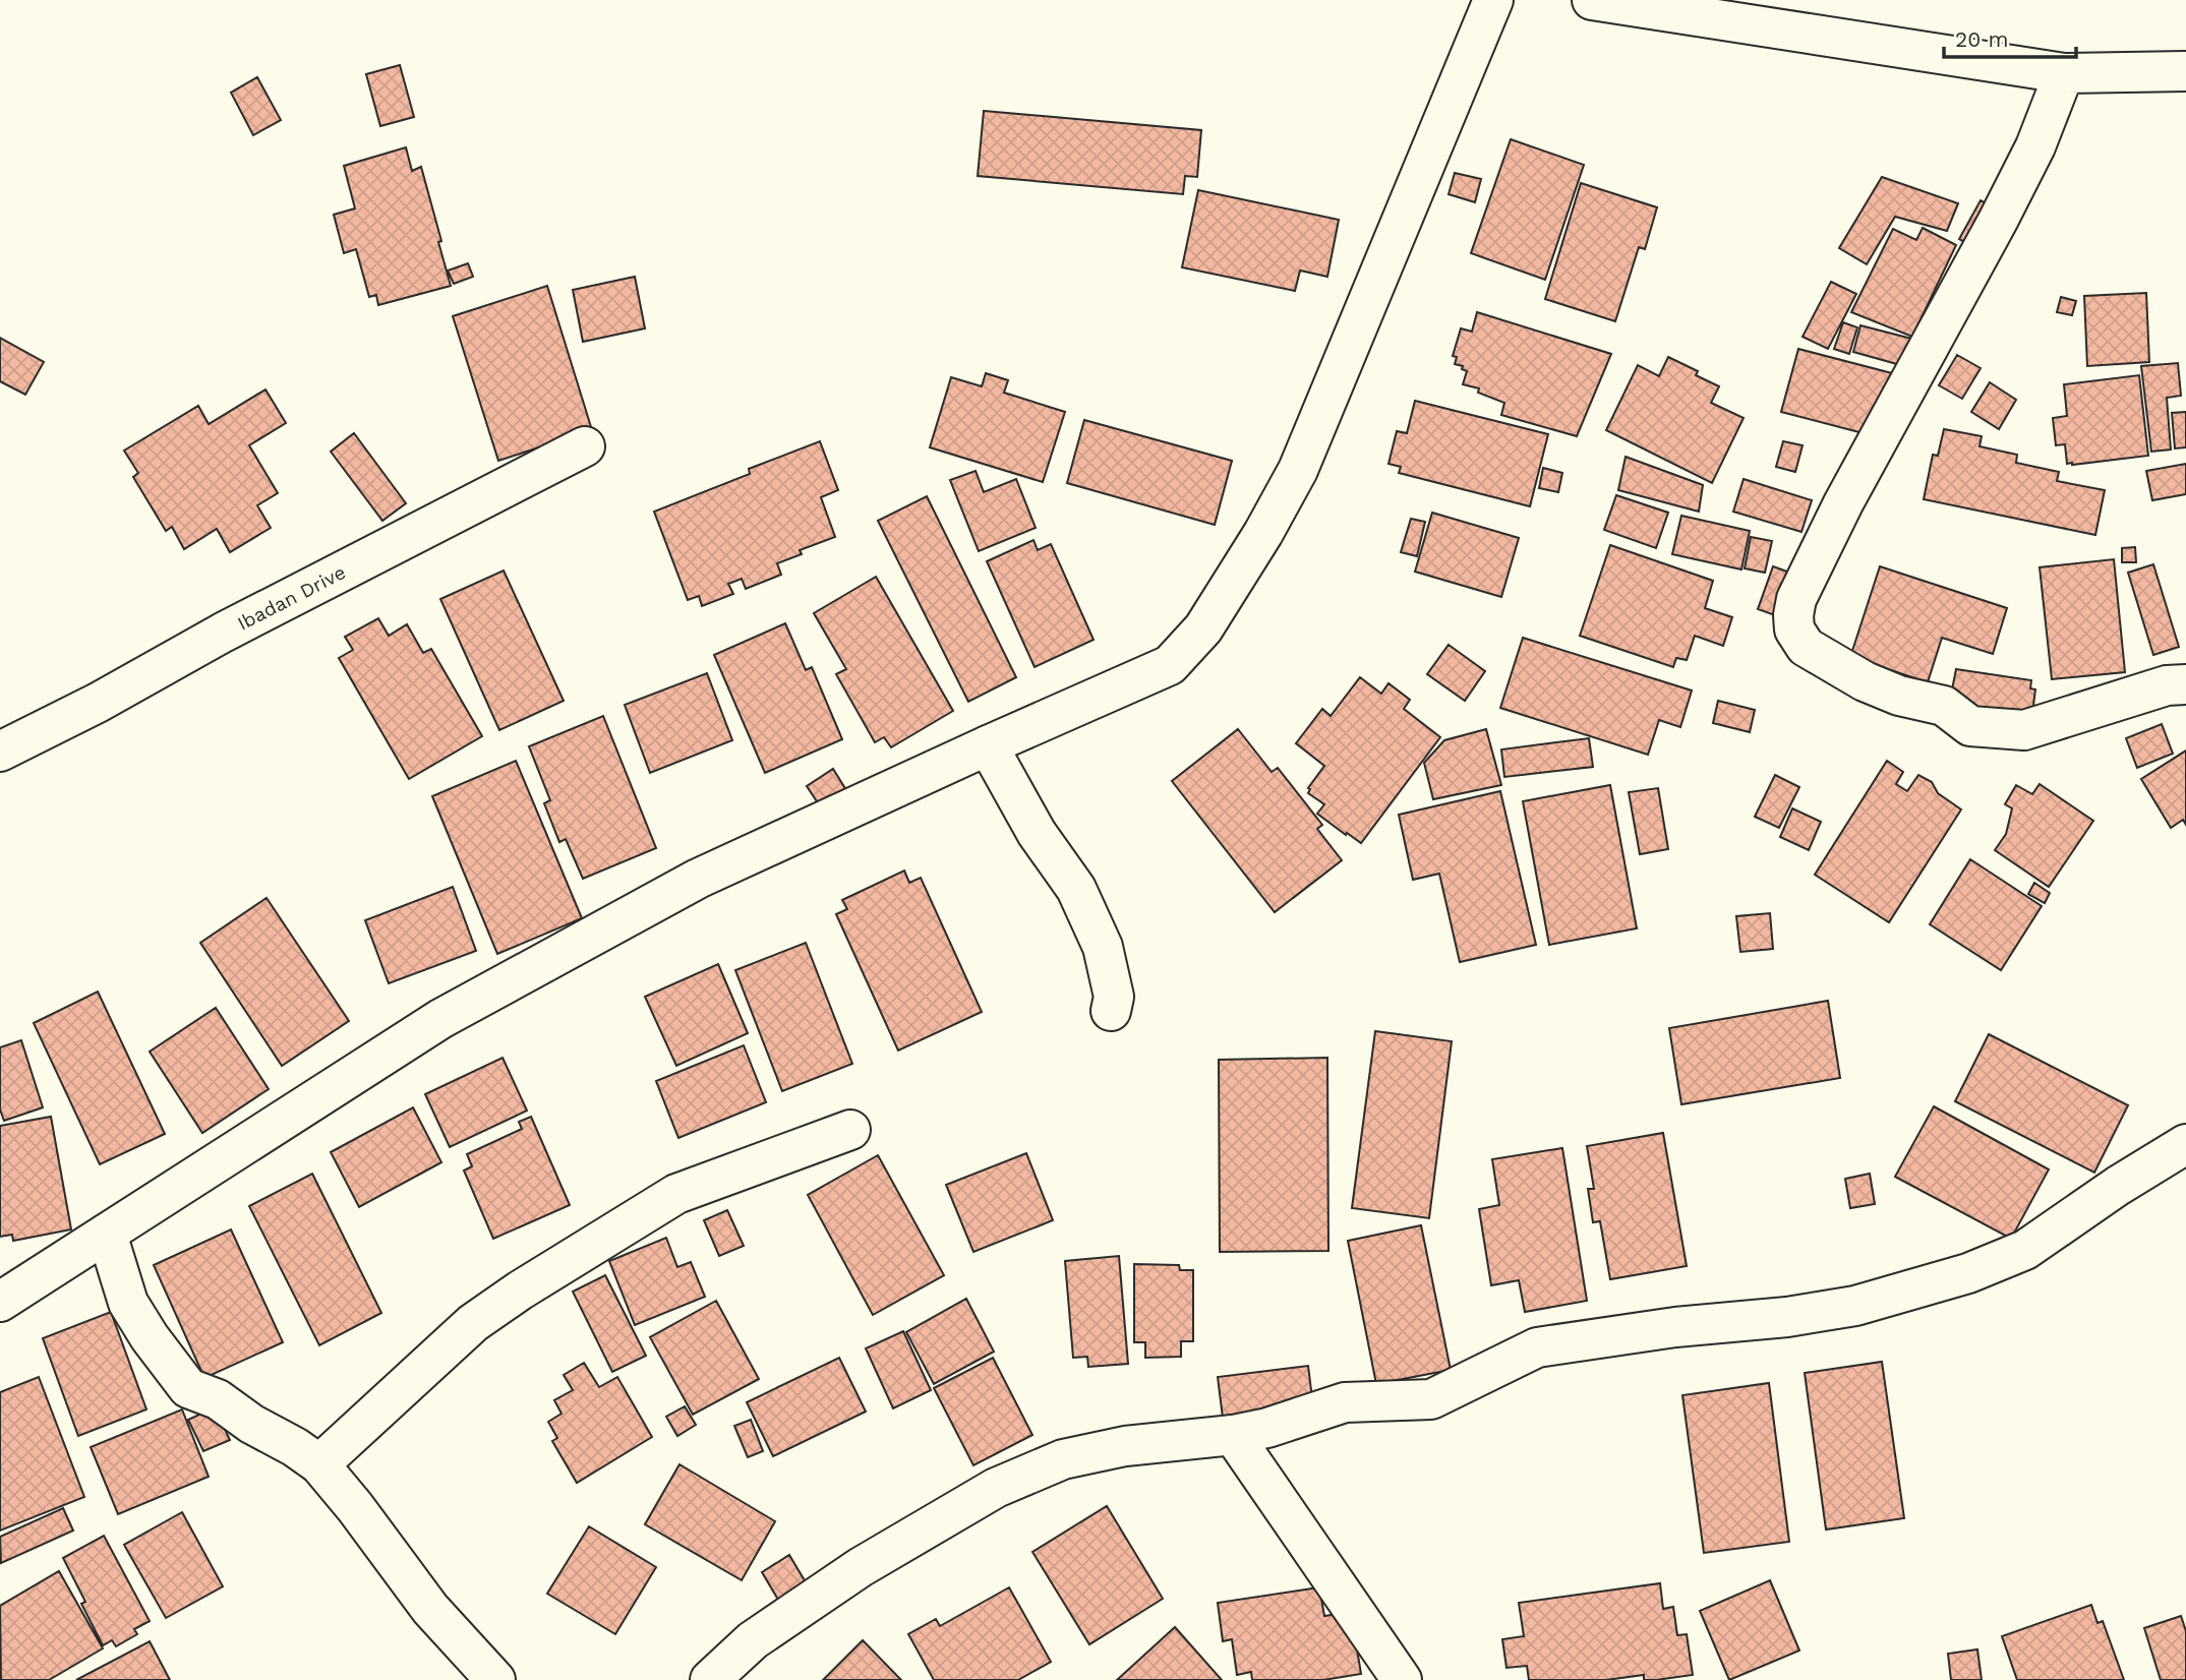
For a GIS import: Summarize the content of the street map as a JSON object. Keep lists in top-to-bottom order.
{
  "streets": {
    "street": ["Ibadan Drive"]
  },
  "scale_bar": "20 m"
}
